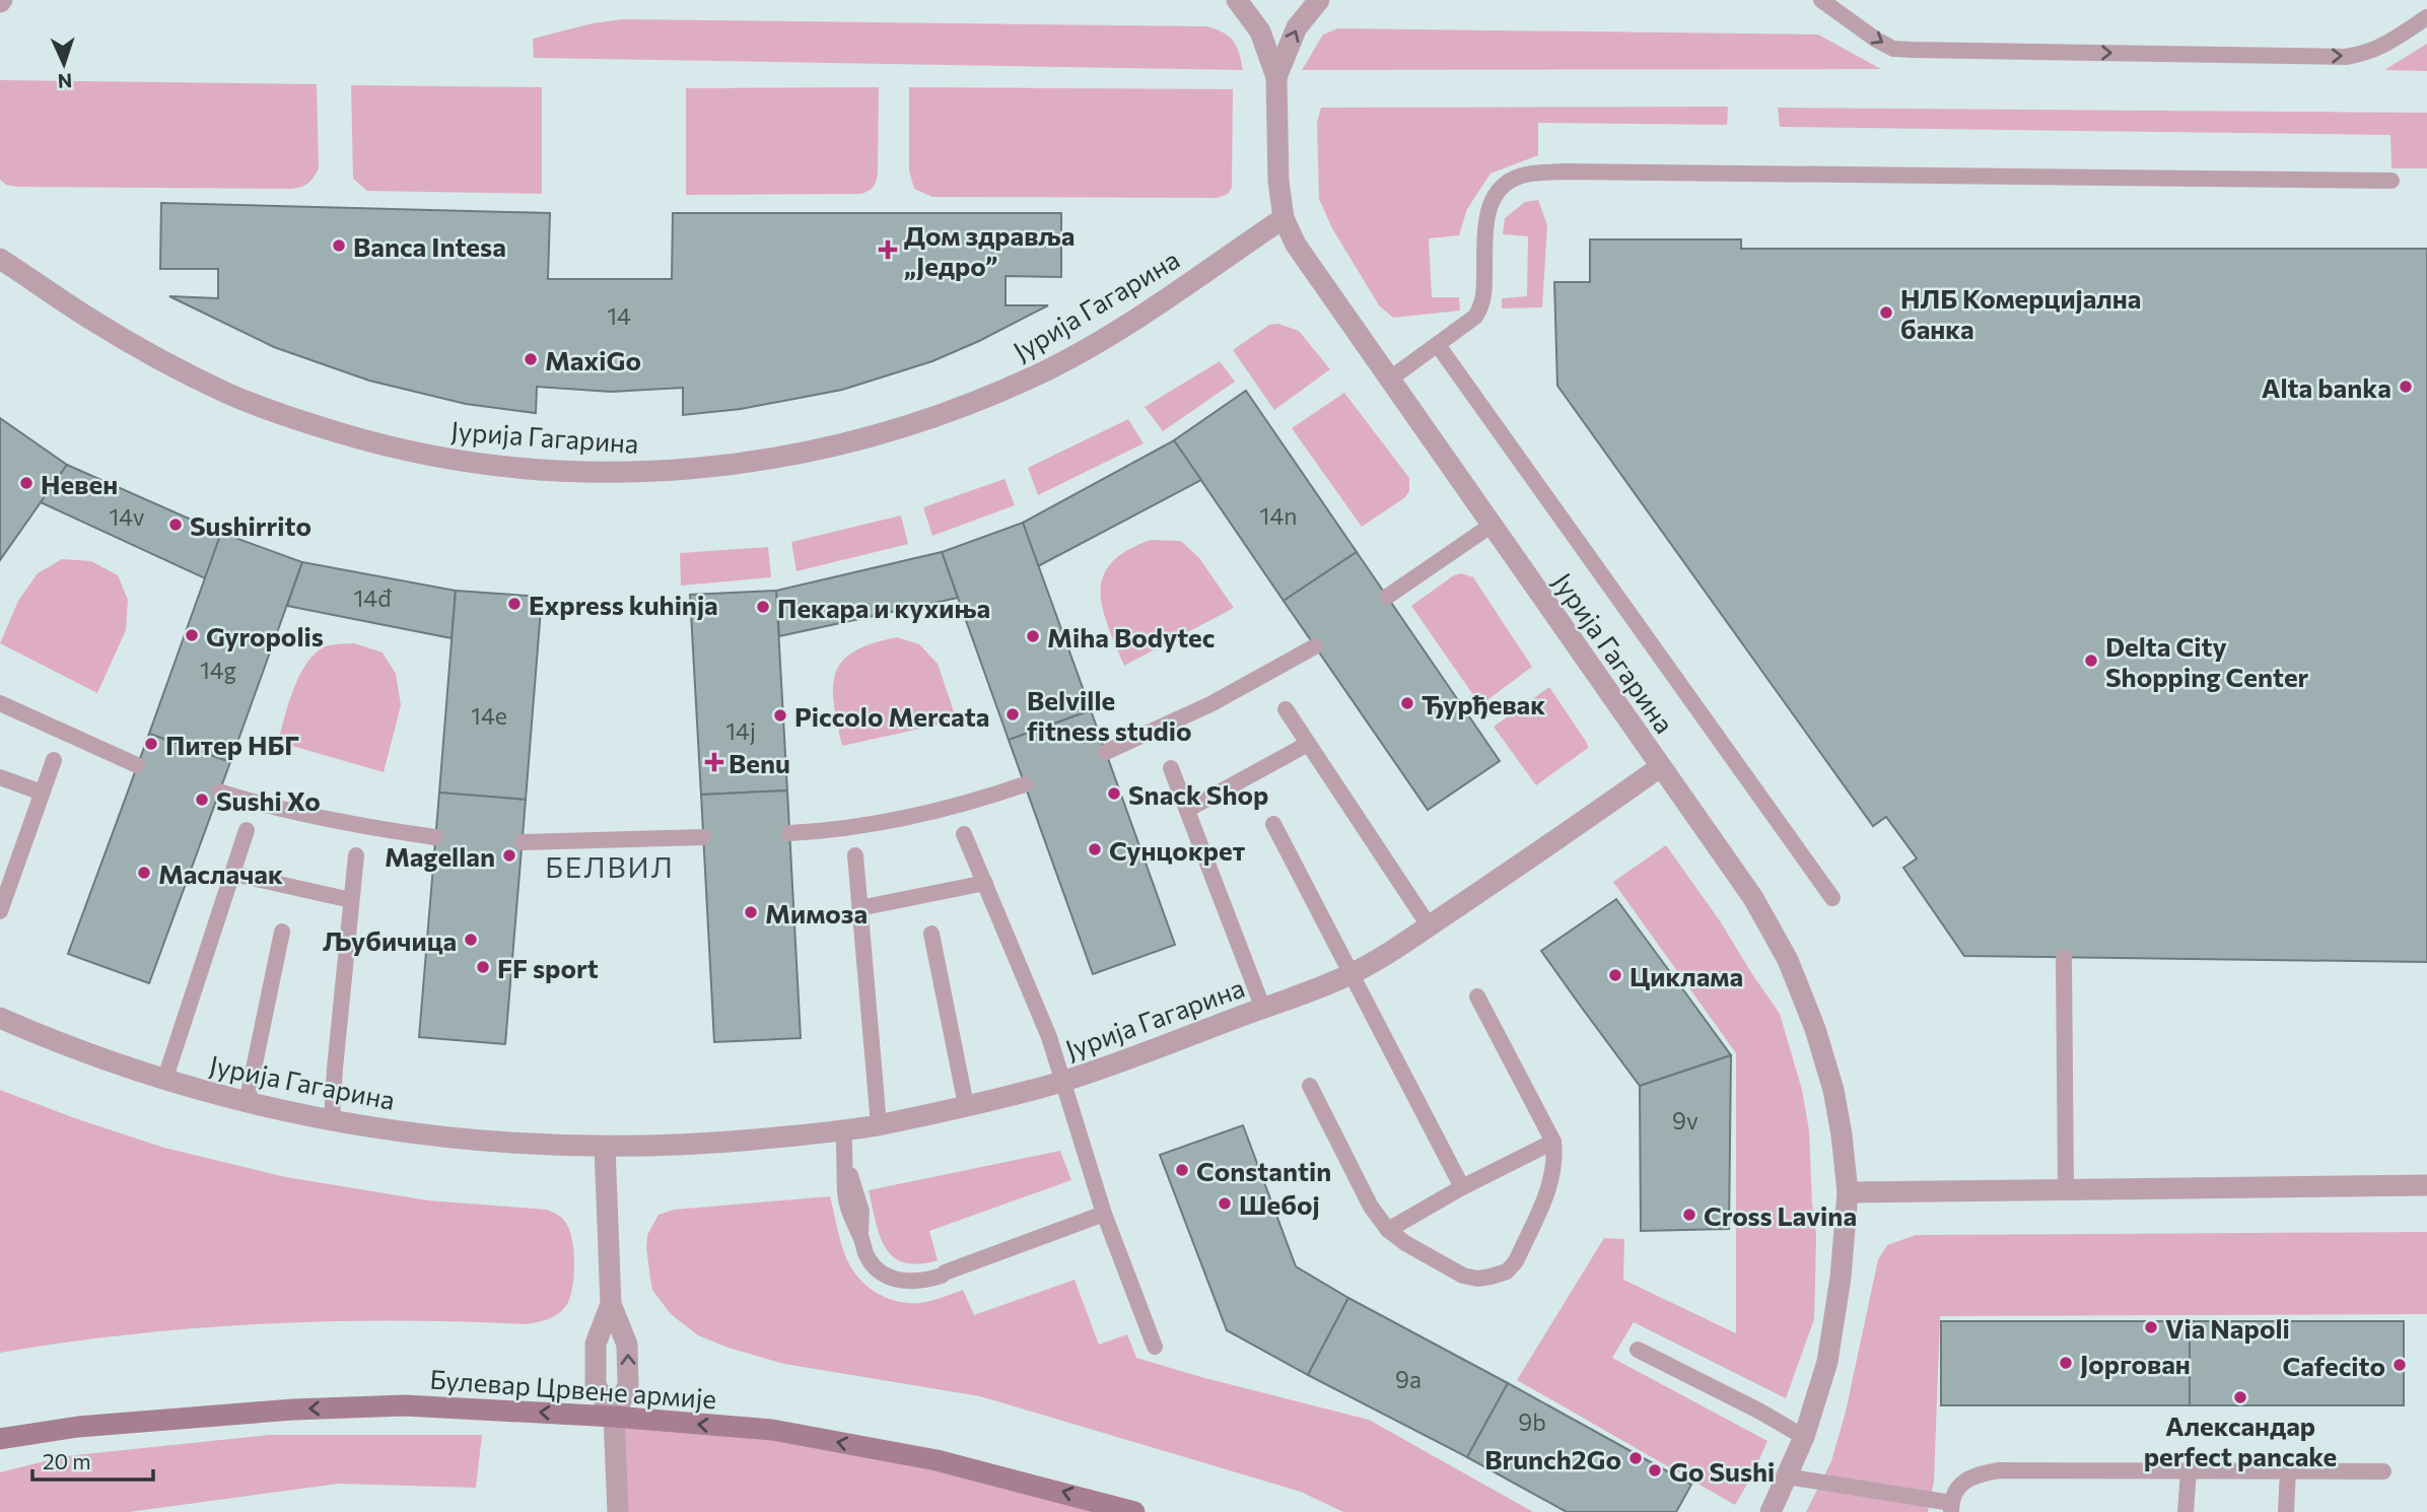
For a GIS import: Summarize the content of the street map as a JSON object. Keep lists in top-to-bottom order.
{
  "streets": {
    "street": ["Јурија Гагарина", "Булевар Црвене армије"]
  },
  "one_way": ["Булевар Црвене армије"],
  "districts": ["БЕЛВИЛ"],
  "places": {
    "other": [
      "Banca Intesa",
      "НЛБ Комерцијална банка",
      "MaxiGo",
      "Alta banka",
      "Невен",
      "Sushirrito",
      "Express kuhinja",
      "Пекара и кухиња",
      "Gyropolis",
      "Miha Bodytec",
      "Delta City Shopping Center",
      "Ђурђевак",
      "Belville fitness studio",
      "Piccolo Mercata",
      "Питер НБГ",
      "Snack Shop",
      "Sushi Xo",
      "Сунцокрет",
      "Magellan",
      "Маслачак",
      "Мимоза",
      "Љубичица",
      "FF sport",
      "Циклама",
      "Constantin",
      "Шебој",
      "Cross Lavina",
      "Via Napoli",
      "Јоргован",
      "Cafecito",
      "Александар perfect pancake",
      "Brunch2Go",
      "Go Sushi"
    ],
    "health": ["Дом здравља „Једро”", "Benu"]
  },
  "house_numbers": [
    "14",
    "14n",
    "14v",
    "14đ",
    "14g",
    "14e",
    "14j",
    "9v",
    "9a",
    "9b"
  ],
  "scale_bar": "20 m",
  "north": "bottom"
}
